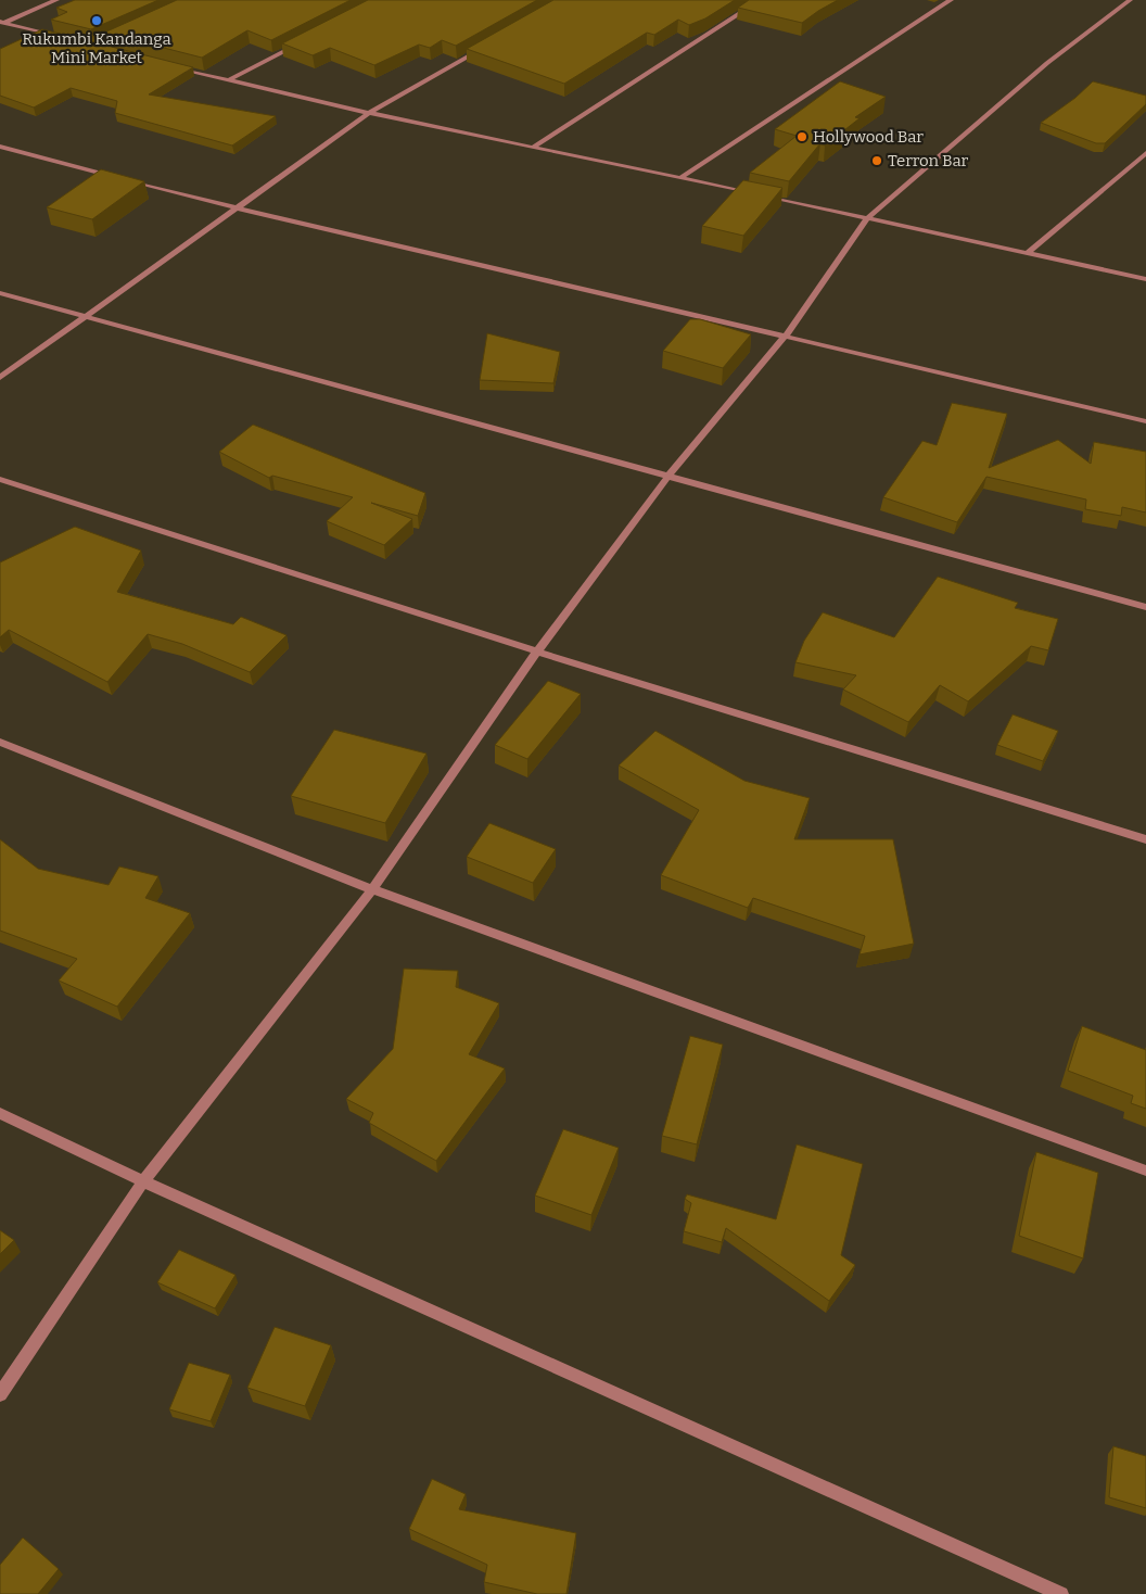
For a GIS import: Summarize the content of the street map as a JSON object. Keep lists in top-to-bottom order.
{
  "places": ["Rukumbi Kandanga Mini Market", "Hollywood Bar", "Terron Bar"]
}
